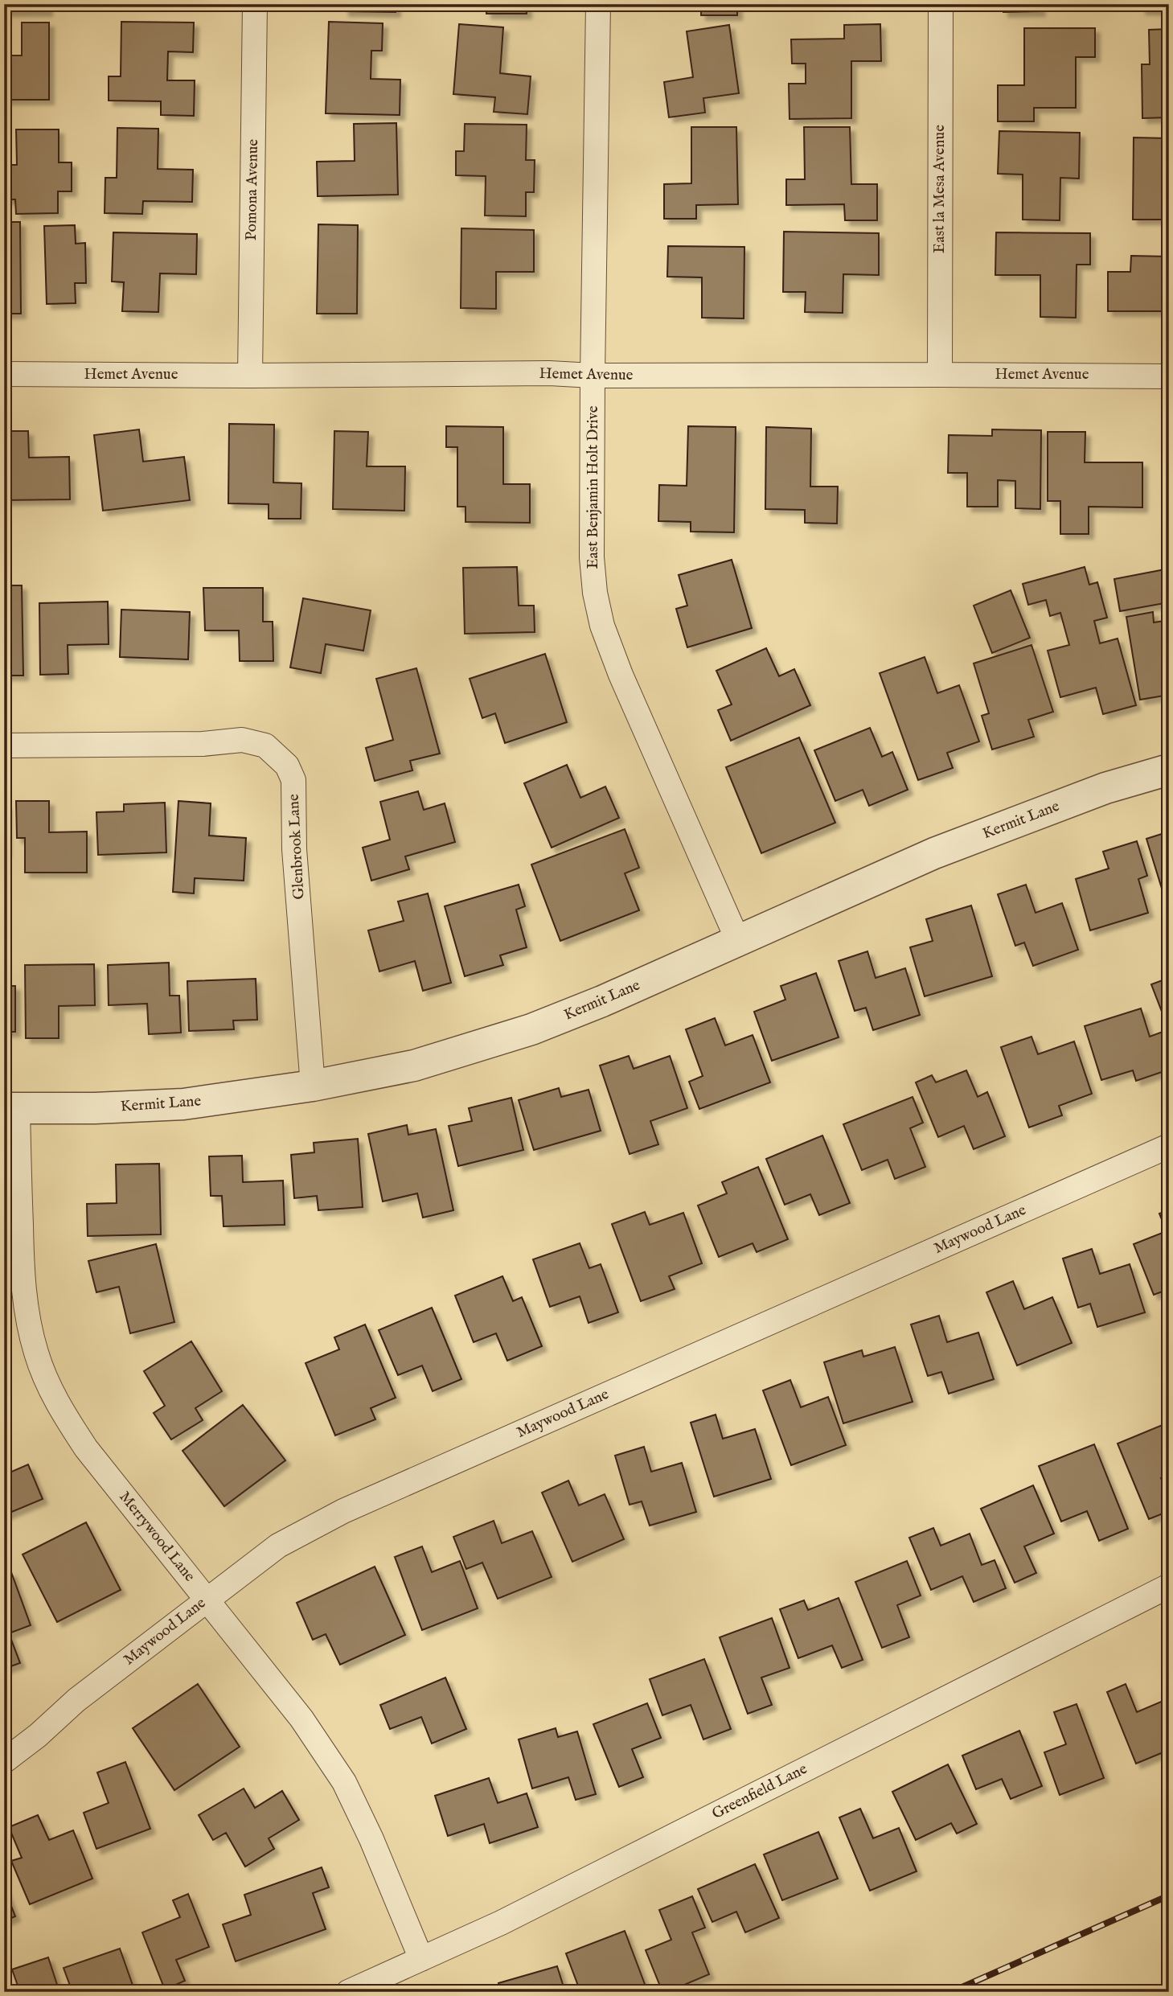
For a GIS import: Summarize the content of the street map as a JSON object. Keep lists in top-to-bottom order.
{
  "streets": {
    "street": [
      "East la Mesa Avenue",
      "Pomona Avenue",
      "Hemet Avenue",
      "East Benjamin Holt Drive",
      "Kermit Lane",
      "Glenbrook Lane",
      "Maywood Lane",
      "Merrywood Lane",
      "Greenfield Lane"
    ]
  },
  "crossings": [
    ["East la Mesa Avenue", "Hemet Avenue"],
    ["Pomona Avenue", "Hemet Avenue"],
    ["Hemet Avenue", "East Benjamin Holt Drive"],
    ["East Benjamin Holt Drive", "Kermit Lane"],
    ["Kermit Lane", "Glenbrook Lane"],
    ["Kermit Lane", "Merrywood Lane"],
    ["Maywood Lane", "Merrywood Lane"],
    ["Merrywood Lane", "Greenfield Lane"]
  ]
}
